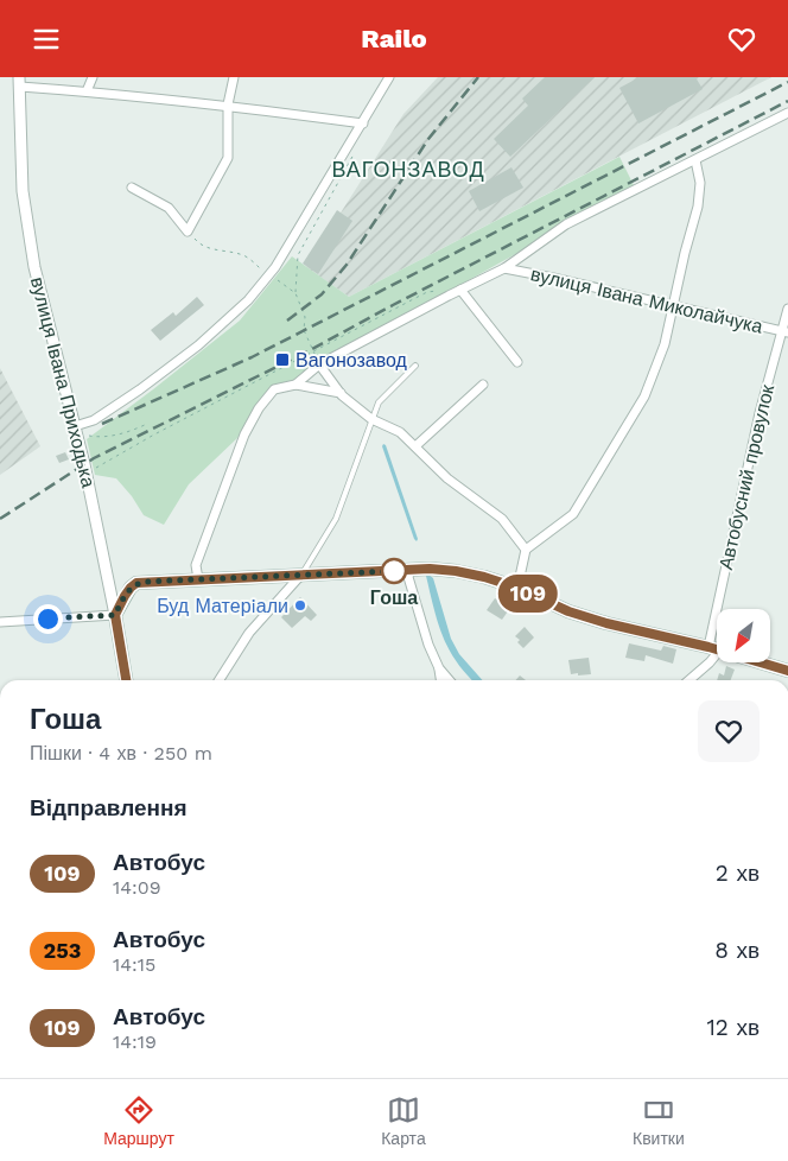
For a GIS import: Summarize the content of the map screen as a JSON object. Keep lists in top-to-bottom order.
{
  "streets": {
    "main road": ["вулиця Івана Приходька"],
    "street": ["вулиця Івана Миколайчука", "Автобусний провулок"]
  },
  "crossings": [
    ["вулиця Івана Миколайчука", "Автобусний провулок"]
  ],
  "districts": ["ВАГОНЗАВОД"],
  "places": {
    "transit": ["Вагонозавод"],
    "other": ["Гоша", "Буд Матерiали"]
  },
  "lines": ["bus line 109"],
  "north": "bottom left",
  "page": {
    "header": "Railo",
    "on_map": "109",
    "heading": [
      ["Гоша", "Пішки · 4 хв · 250 m"],
      "Відправлення"
    ],
    "list": [
      {
        "mark": "109",
        "name": "Автобус",
        "note": "14:09",
        "value": "2 хв"
      },
      {
        "mark": "253",
        "name": "Автобус",
        "note": "14:15",
        "value": "8 хв"
      },
      {
        "mark": "109",
        "name": "Автобус",
        "note": "14:19",
        "value": "12 хв"
      }
    ],
    "tabs": ["Маршрут", "Карта", "Квитки"]
  }
}
